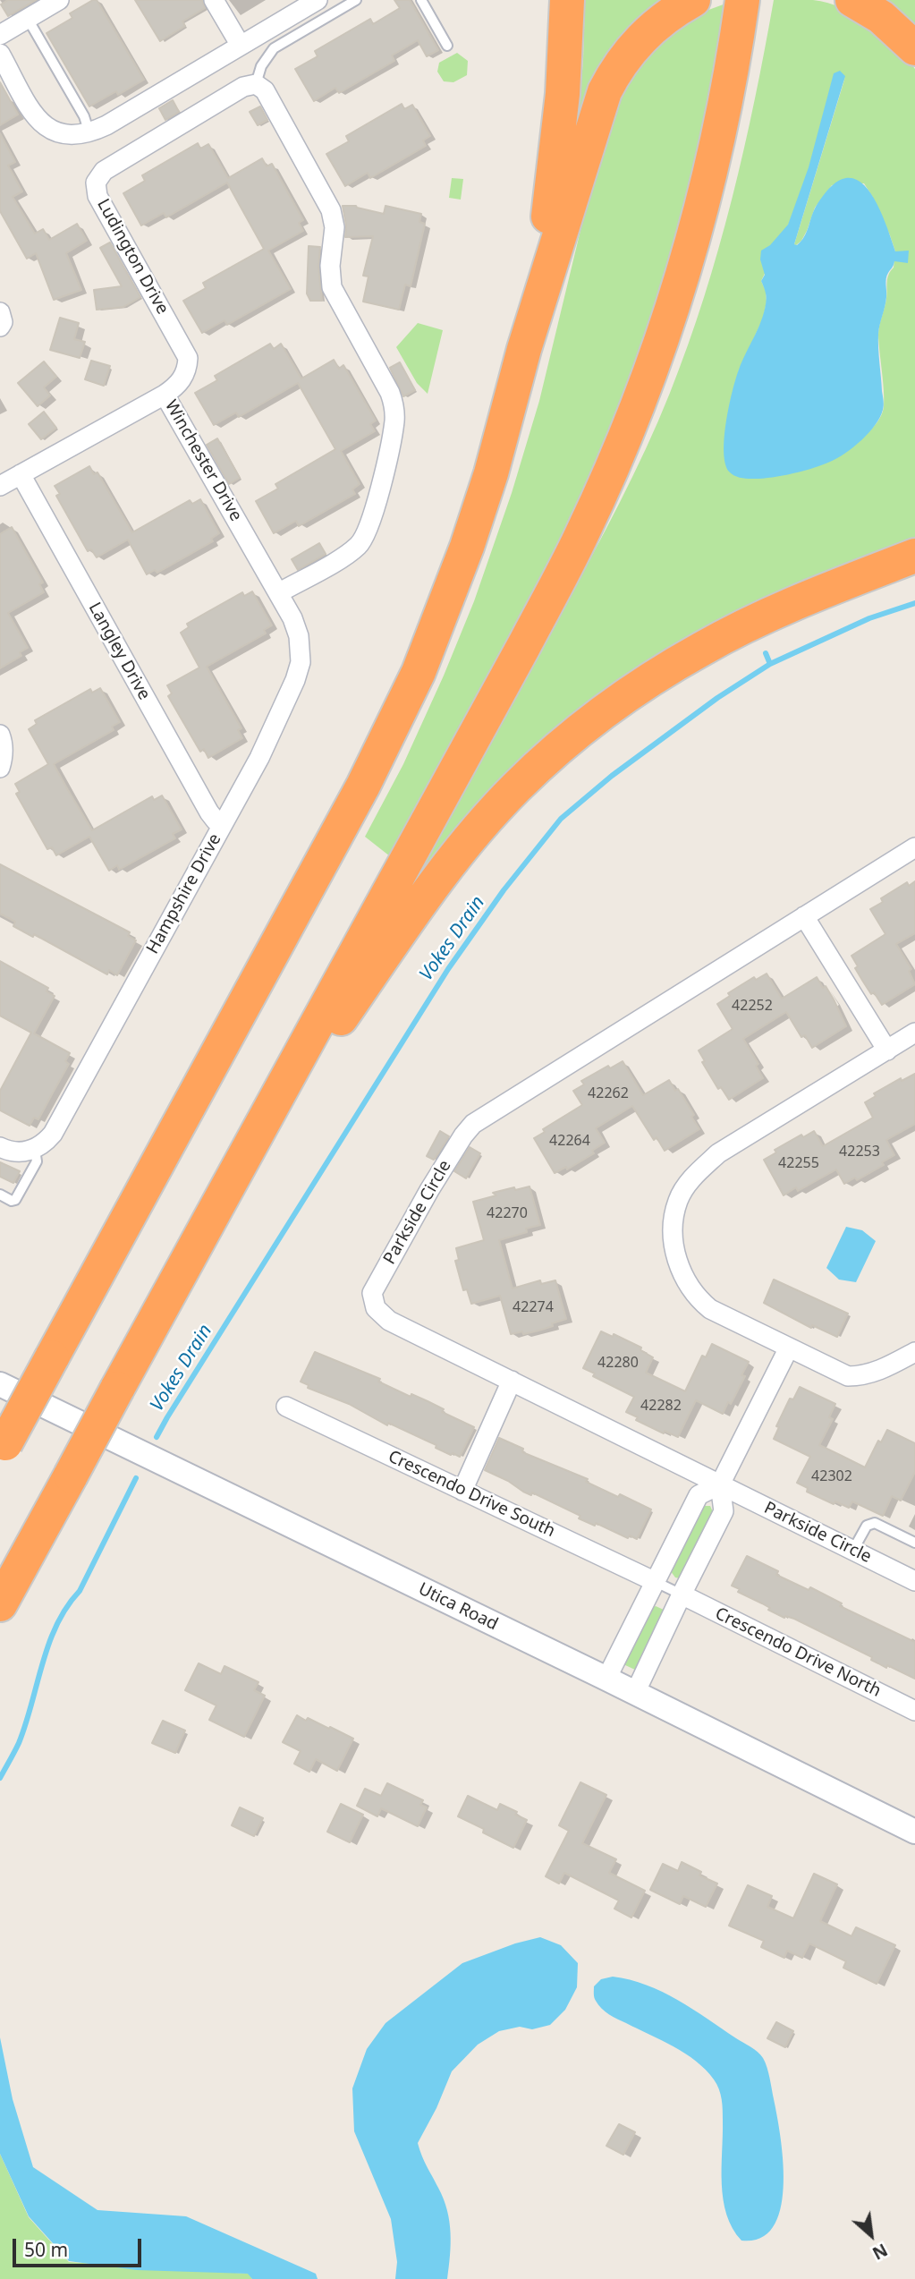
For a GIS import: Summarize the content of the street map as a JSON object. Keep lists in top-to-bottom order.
{
  "streets": {
    "street": [
      "Ludington Drive",
      "Winchester Drive",
      "Langley Drive",
      "Hampshire Drive",
      "Parkside Circle",
      "Crescendo Drive South",
      "Utica Road",
      "Crescendo Drive North"
    ]
  },
  "crossings": [
    ["Ludington Drive", "Winchester Drive"],
    ["Winchester Drive", "Langley Drive"],
    ["Winchester Drive", "Hampshire Drive"],
    ["Langley Drive", "Hampshire Drive"]
  ],
  "water": ["Vokes Drain"],
  "house_numbers": [
    "42252",
    "42262",
    "42264",
    "42253",
    "42255",
    "42270",
    "42274",
    "42280",
    "42282",
    "42302"
  ],
  "scale_bar": "50 m",
  "north": "bottom right"
}
